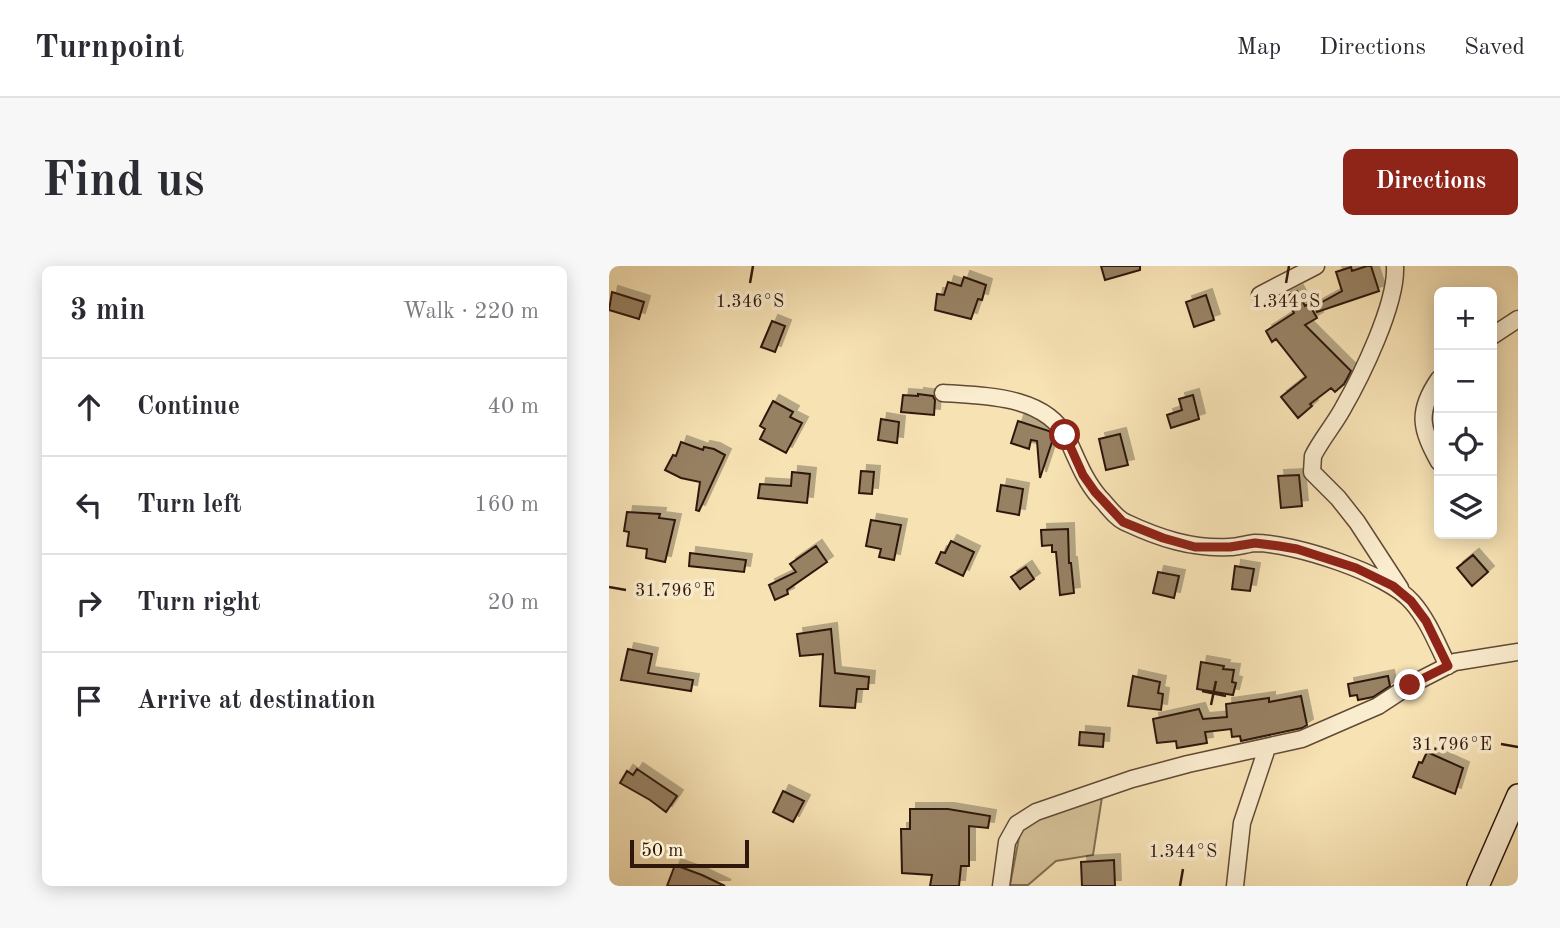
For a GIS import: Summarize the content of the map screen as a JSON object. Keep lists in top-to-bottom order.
{
  "scale_bar": "50 m",
  "page": {
    "header": "Turnpoint",
    "nav": ["Map", "Directions", "Saved"],
    "buttons": "Directions",
    "title": "Find us",
    "heading": ["3 min", "Walk · 220 m"],
    "map_buttons": ["+", "−"],
    "list": [
      ["Continue", "40 m"],
      ["Turn left", "160 m"],
      ["Turn right", "20 m"],
      "Arrive at destination"
    ],
    "scale": "50 m"
  },
  "coordinates": ["1.346°S", "1.344°S", "31.796°E"]
}
